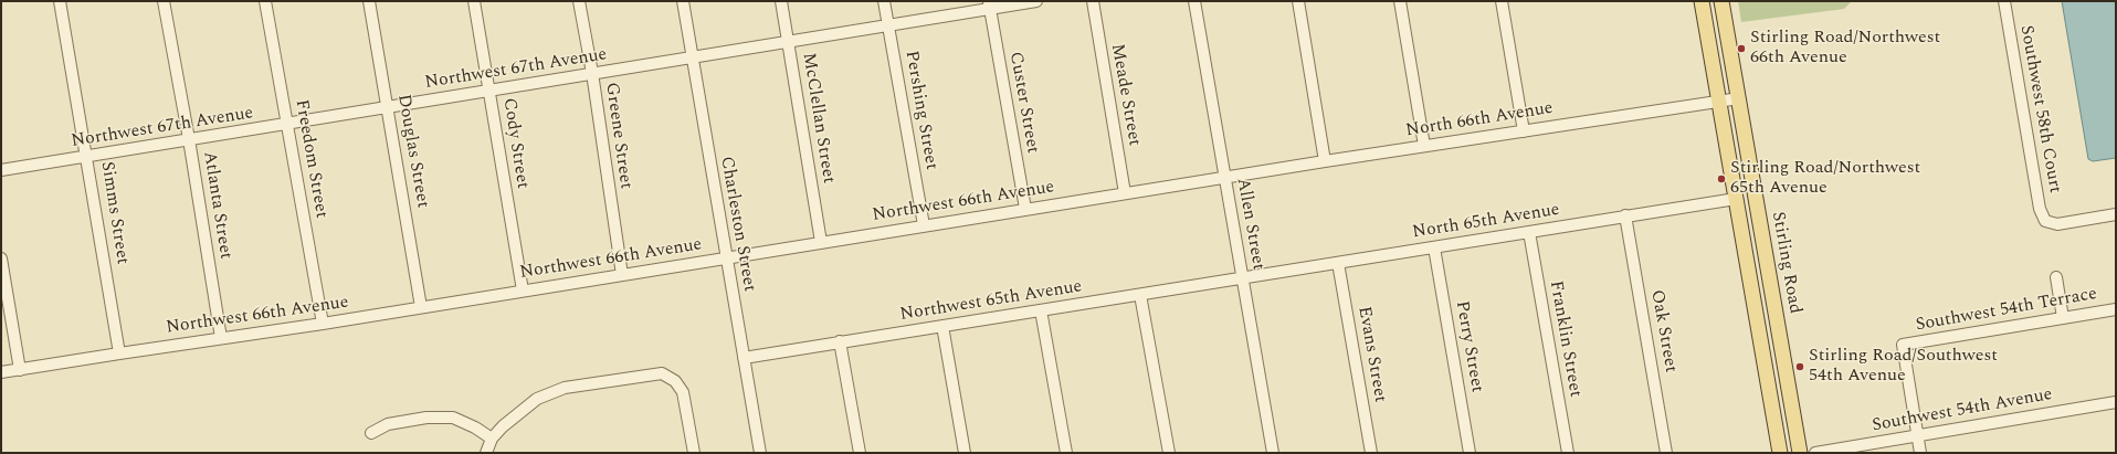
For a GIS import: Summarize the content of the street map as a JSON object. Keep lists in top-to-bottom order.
{
  "streets": {
    "main road": ["Stirling Road"],
    "street": [
      "Northwest 67th Avenue",
      "Meade Street",
      "Custer Street",
      "Southwest 58th Court",
      "Pershing Street",
      "McClellan Street",
      "North 66th Avenue",
      "Greene Street",
      "Cody Street",
      "Douglas Street",
      "Freedom Street",
      "Northwest 66th Avenue",
      "Atlanta Street",
      "Simms Street",
      "North 65th Avenue",
      "Charleston Street",
      "Allen Street",
      "Northwest 65th Avenue",
      "Southwest 54th Terrace",
      "Oak Street",
      "Franklin Street",
      "Perry Street",
      "Evans Street",
      "Southwest 54th Avenue"
    ]
  },
  "crossings": [
    ["Northwest 67th Avenue", "Custer Street"],
    ["Northwest 67th Avenue", "Pershing Street"],
    ["Northwest 67th Avenue", "McClellan Street"],
    ["Northwest 67th Avenue", "Greene Street"],
    ["Northwest 67th Avenue", "Cody Street"],
    ["Northwest 67th Avenue", "Douglas Street"],
    ["Northwest 67th Avenue", "Freedom Street"],
    ["Northwest 67th Avenue", "Atlanta Street"],
    ["Northwest 67th Avenue", "Simms Street"],
    ["Northwest 67th Avenue", "Charleston Street"],
    ["Meade Street", "Northwest 66th Avenue"],
    ["Custer Street", "Northwest 66th Avenue"],
    ["Pershing Street", "Northwest 66th Avenue"],
    ["McClellan Street", "Northwest 66th Avenue"],
    ["North 66th Avenue", "Northwest 66th Avenue"],
    ["North 66th Avenue", "Allen Street"],
    ["North 66th Avenue", "Stirling Road"],
    ["Greene Street", "Northwest 66th Avenue"],
    ["Cody Street", "Northwest 66th Avenue"],
    ["Douglas Street", "Northwest 66th Avenue"],
    ["Freedom Street", "Northwest 66th Avenue"],
    ["Northwest 66th Avenue", "Atlanta Street"],
    ["Northwest 66th Avenue", "Simms Street"],
    ["Northwest 66th Avenue", "Charleston Street"],
    ["Northwest 66th Avenue", "Allen Street"],
    ["North 65th Avenue", "Allen Street"],
    ["North 65th Avenue", "Northwest 65th Avenue"],
    ["North 65th Avenue", "Oak Street"],
    ["North 65th Avenue", "Franklin Street"],
    ["North 65th Avenue", "Perry Street"],
    ["North 65th Avenue", "Evans Street"],
    ["Charleston Street", "Northwest 65th Avenue"],
    ["Allen Street", "Northwest 65th Avenue"],
    ["Southwest 54th Terrace", "Southwest 54th Avenue"]
  ],
  "places": ["Stirling Road/Northwest 66th Avenue", "Stirling Road/Northwest 65th Avenue", "Stirling Road/Southwest 54th Avenue"]
}
